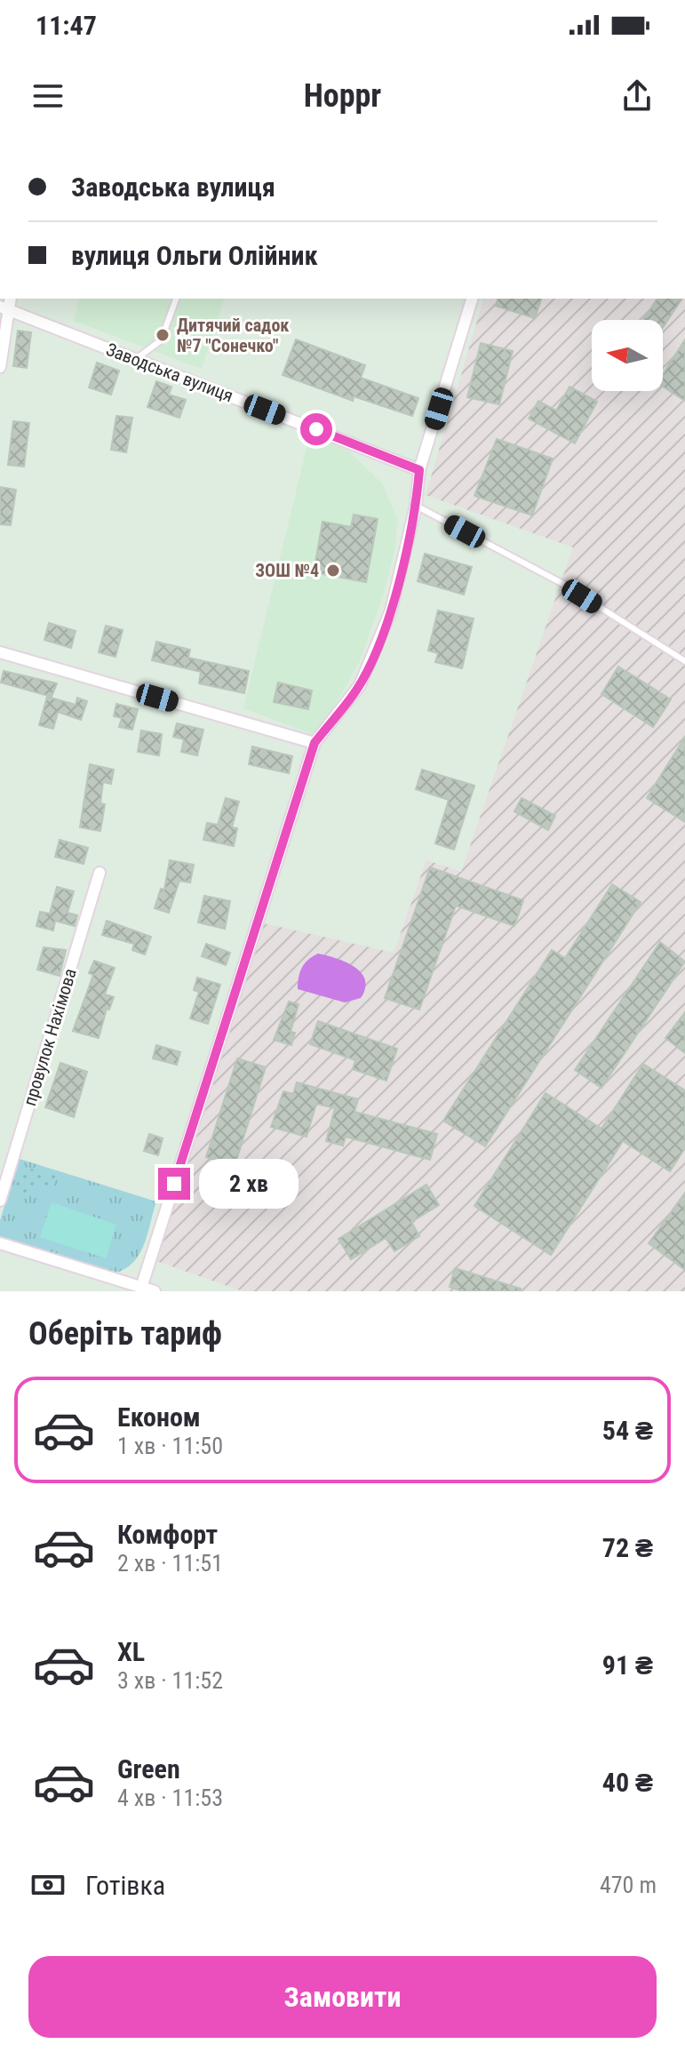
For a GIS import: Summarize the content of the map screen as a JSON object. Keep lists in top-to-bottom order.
{
  "streets": {
    "street": ["Заводська вулиця", "провулок Нахімова"]
  },
  "places": ["Дитячий садок №7 \"Сонечко\"", "ЗОШ №4"],
  "north": "left",
  "page": {
    "status": "11:47",
    "header": "Hoppr",
    "banner": ["Заводська вулиця", "вулиця Ольги Олійник"],
    "bubble": "2 хв",
    "heading": "Оберіть тариф",
    "list": [
      {
        "name": "Економ",
        "note": "1 хв · 11:50",
        "value": "54 ₴"
      },
      {
        "name": "Комфорт",
        "note": "2 хв · 11:51",
        "value": "72 ₴"
      },
      {
        "name": "XL",
        "note": "3 хв · 11:52",
        "value": "91 ₴"
      },
      {
        "name": "Green",
        "note": "4 хв · 11:53",
        "value": "40 ₴"
      }
    ],
    "pay": ["Готівка", "470 m"],
    "buttons": "Замовити"
  }
}
